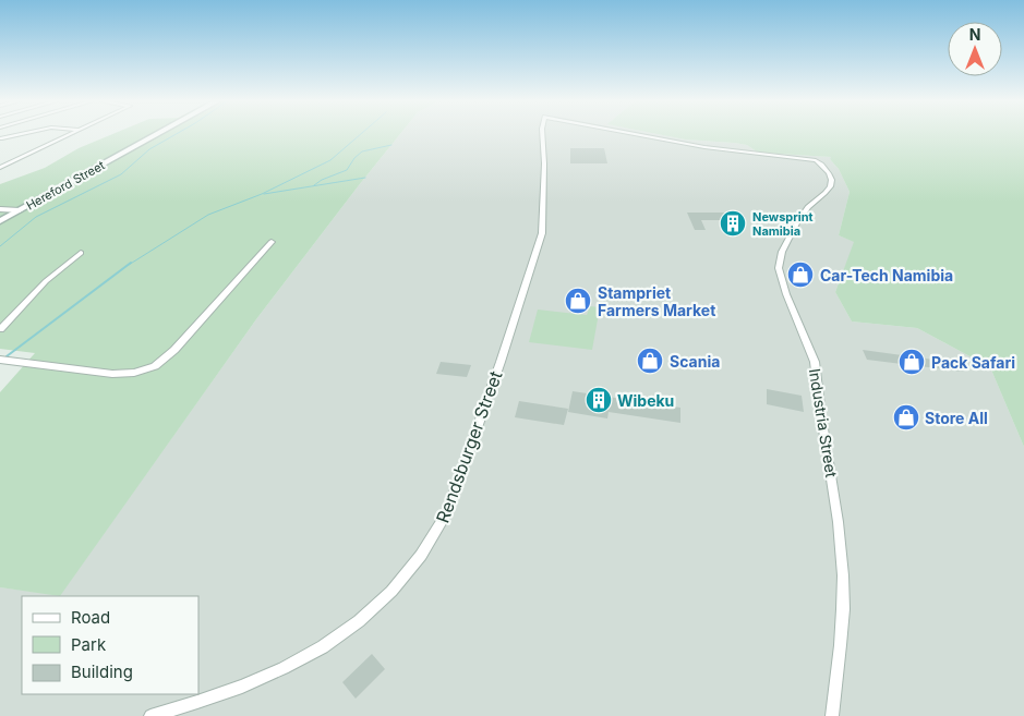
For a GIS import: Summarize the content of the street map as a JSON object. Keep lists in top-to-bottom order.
{
  "streets": {
    "main road": ["Hereford Street"],
    "street": ["Industria Street", "Rendsburger Street"]
  },
  "places": {
    "building": ["Newsprint Namibia", "Wibeku"],
    "shop": [
      "Car-Tech Namibia",
      "Stampriet Farmers Market",
      "Scania",
      "Pack Safari",
      "Store All"
    ]
  },
  "legend": ["Road", "Park", "Building"],
  "north": "top"
}
